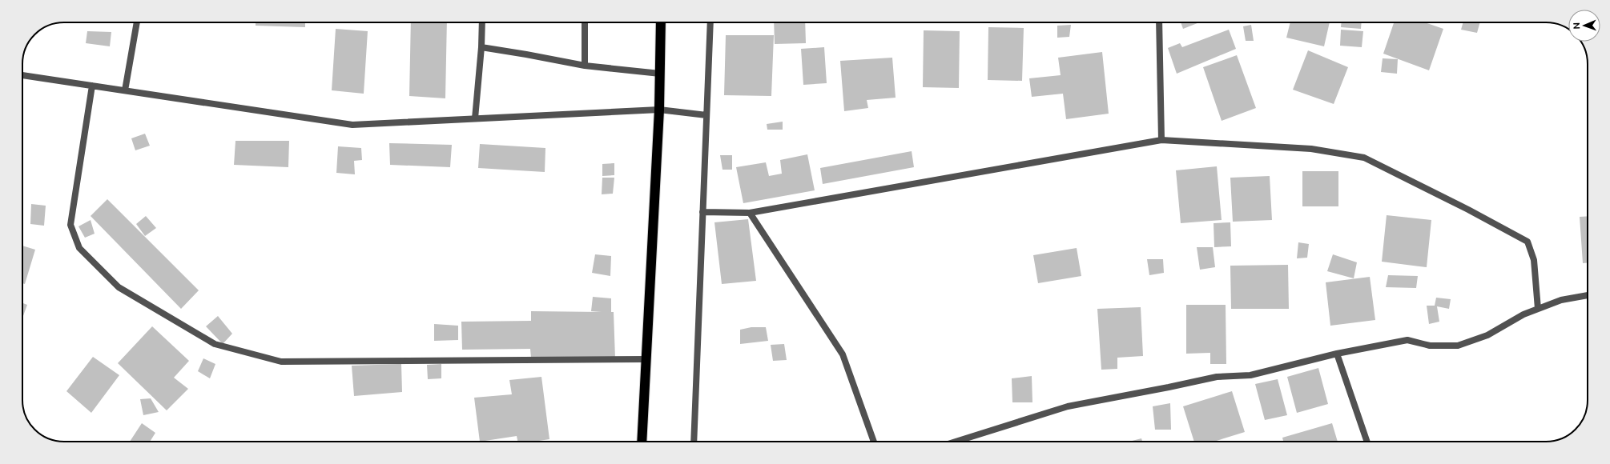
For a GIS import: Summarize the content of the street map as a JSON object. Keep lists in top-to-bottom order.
{
  "north": "left"
}
